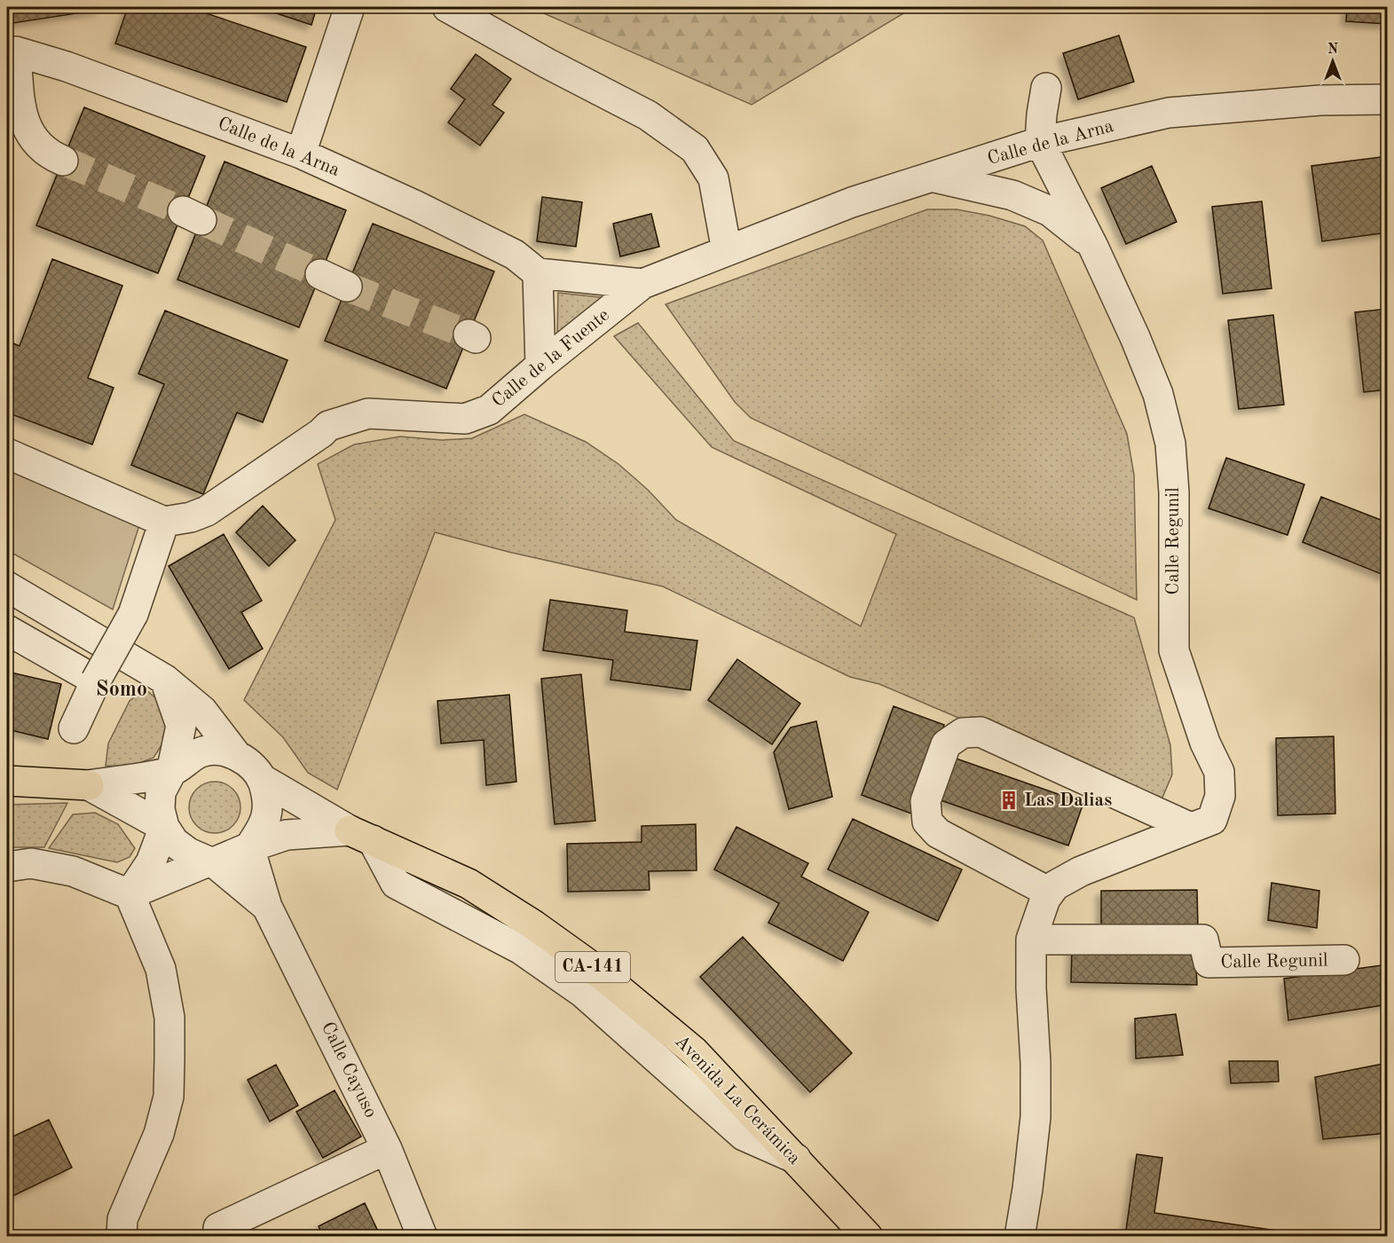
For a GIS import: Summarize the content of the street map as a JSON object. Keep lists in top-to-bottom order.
{
  "streets": {
    "main road": ["CA-141", "Avenida La Cerámica"],
    "street": [
      "Calle de la Arna",
      "Calle de la Fuente",
      "Calle Regunil",
      "Calle Cayuso"
    ]
  },
  "crossings": [
    ["Calle de la Arna", "Calle de la Fuente"],
    ["Calle de la Arna", "Calle Regunil"]
  ],
  "districts": ["Somo"],
  "places": {
    "building": ["Las Dalias"]
  },
  "north": "top"
}
